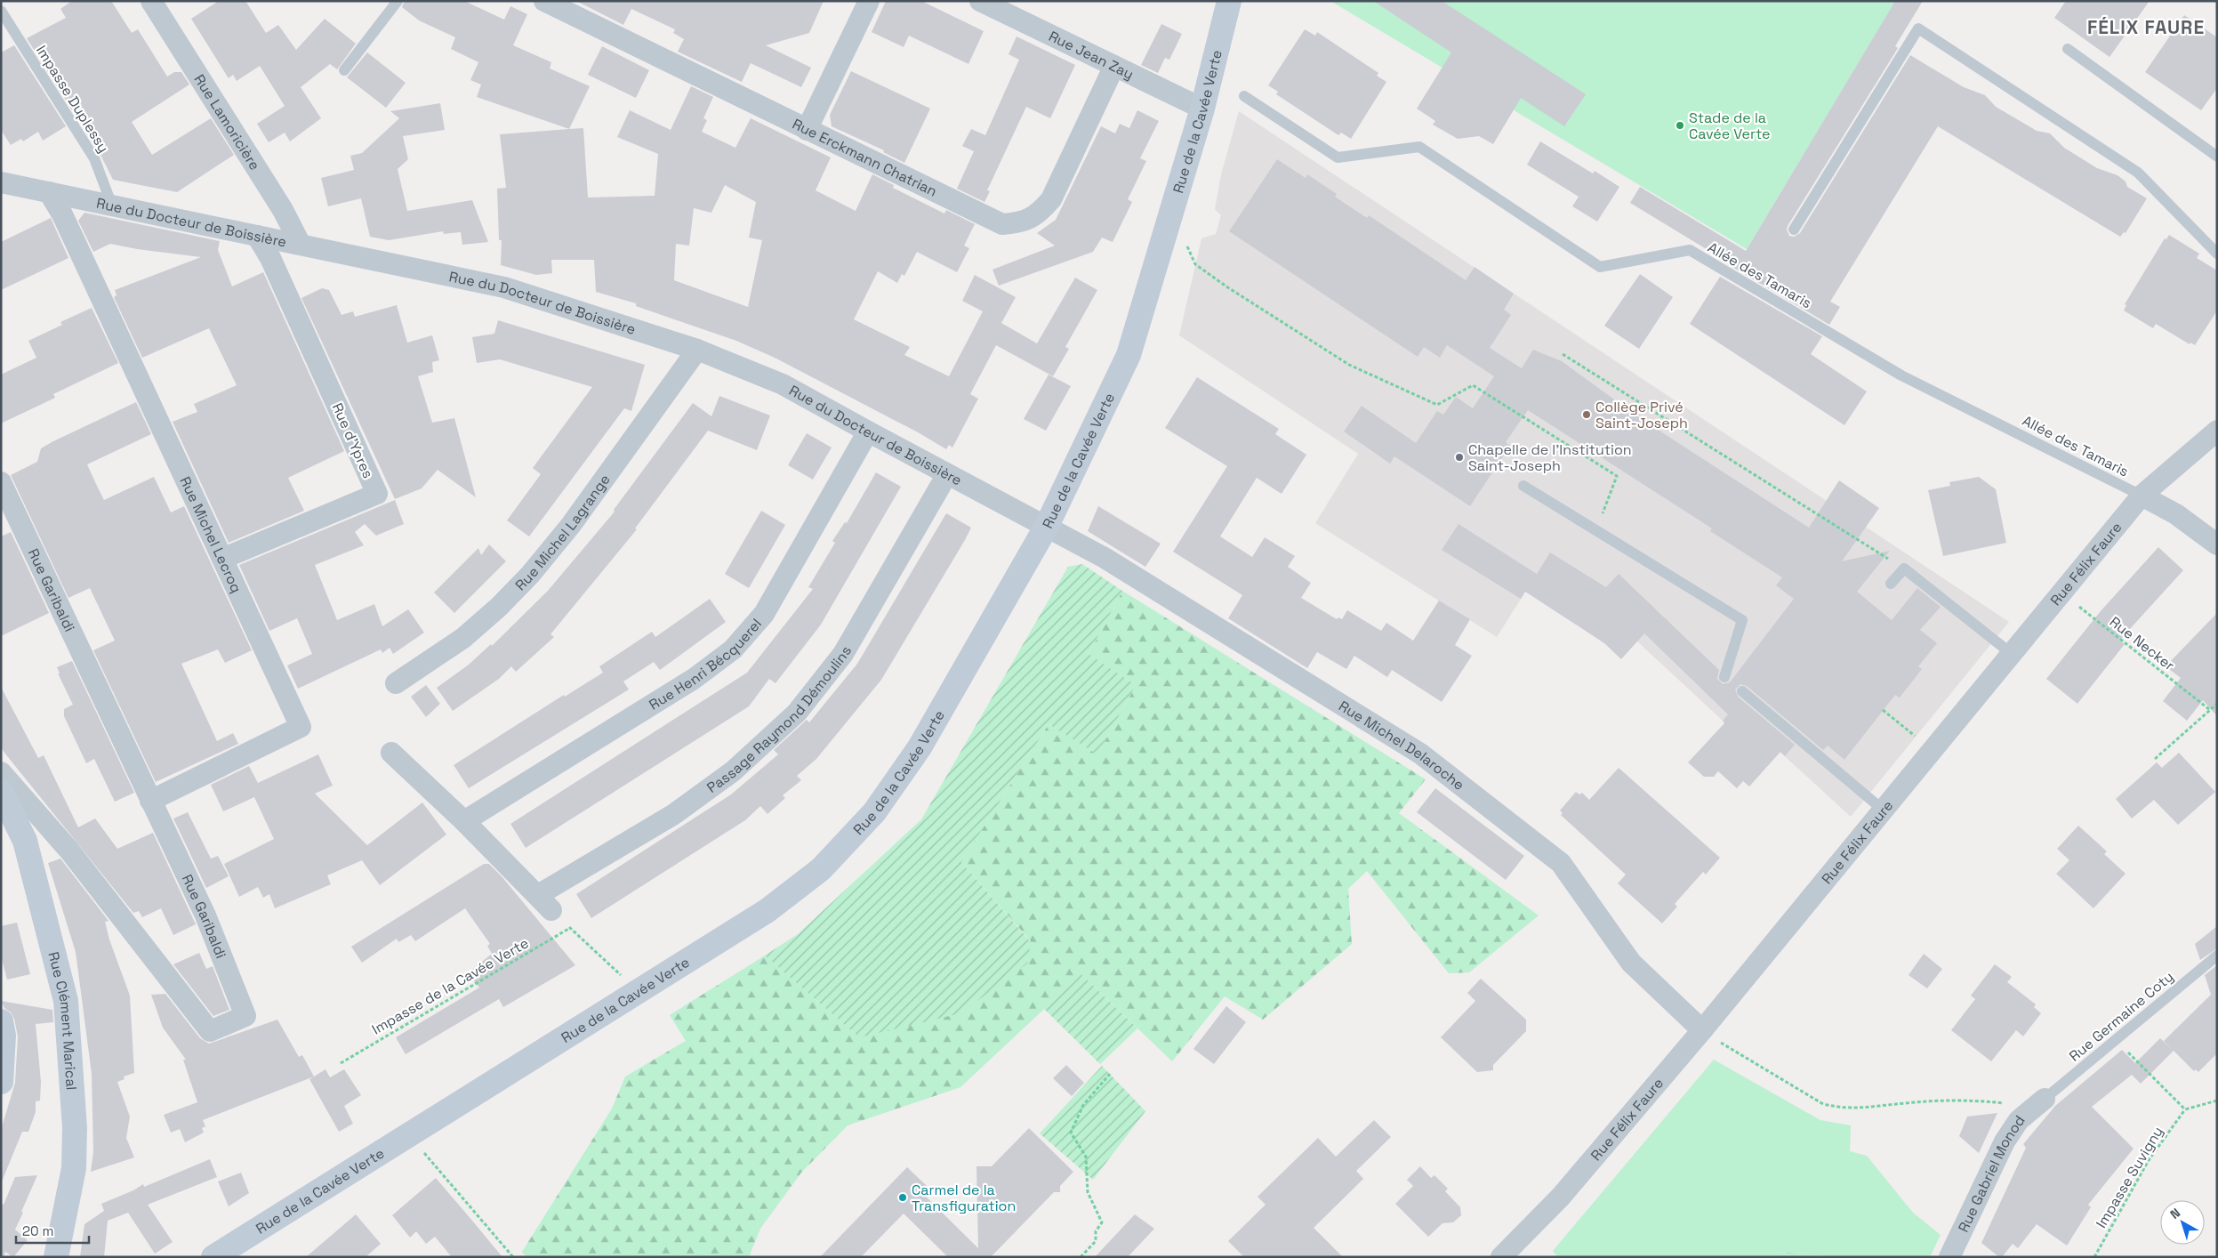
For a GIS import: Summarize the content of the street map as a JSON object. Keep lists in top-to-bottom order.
{
  "streets": {
    "street": [
      "Rue Jean Zay",
      "Rue de la Cavée Verte",
      "Rue Lamoricière",
      "Rue Erckmann Chatrian",
      "Rue du Docteur de Boissière",
      "Rue d'Ypres",
      "Rue Michel Lagrange",
      "Rue Michel Lecroq",
      "Rue Félix Faure",
      "Rue Garibaldi",
      "Rue Henri Bécquerel",
      "Passage Raymond Démoulins",
      "Rue Michel Delaroche",
      "Rue Clément Marical",
      "Rue Gabriel Monod"
    ],
    "lane": ["Impasse Duplessy", "Allée des Tamaris", "Rue Germaine Coty"],
    "path": ["Rue Necker", "Impasse de la Cavée Verte", "Impasse Suvigny"]
  },
  "crossings": [
    ["Rue Jean Zay", "Rue de la Cavée Verte"],
    ["Rue Jean Zay", "Rue Erckmann Chatrian"],
    ["Impasse Duplessy", "Rue du Docteur de Boissière"],
    ["Rue de la Cavée Verte", "Rue du Docteur de Boissière"],
    ["Rue de la Cavée Verte", "Rue Michel Delaroche"],
    ["Rue Lamoricière", "Rue du Docteur de Boissière"],
    ["Rue du Docteur de Boissière", "Rue d'Ypres"],
    ["Rue du Docteur de Boissière", "Rue Michel Lagrange"],
    ["Rue du Docteur de Boissière", "Rue Michel Lecroq"],
    ["Rue du Docteur de Boissière", "Rue Henri Bécquerel"],
    ["Rue du Docteur de Boissière", "Passage Raymond Démoulins"],
    ["Rue du Docteur de Boissière", "Rue Michel Delaroche"],
    ["Allée des Tamaris", "Rue Félix Faure"],
    ["Rue d'Ypres", "Rue Michel Lecroq"],
    ["Rue Michel Lecroq", "Rue Garibaldi"],
    ["Rue Félix Faure", "Rue Necker"],
    ["Rue Félix Faure", "Rue Michel Delaroche"],
    ["Rue Henri Bécquerel", "Passage Raymond Démoulins"],
    ["Rue Germaine Coty", "Rue Gabriel Monod"]
  ],
  "districts": ["FÉLIX FAURE"],
  "places": [
    "Stade de la Cavée Verte",
    "Collège Privé Saint-Joseph",
    "Chapelle de l'Institution Saint-Joseph",
    "Carmel de la Transfiguration"
  ],
  "scale_bar": "20 m",
  "north": "top left"
}
